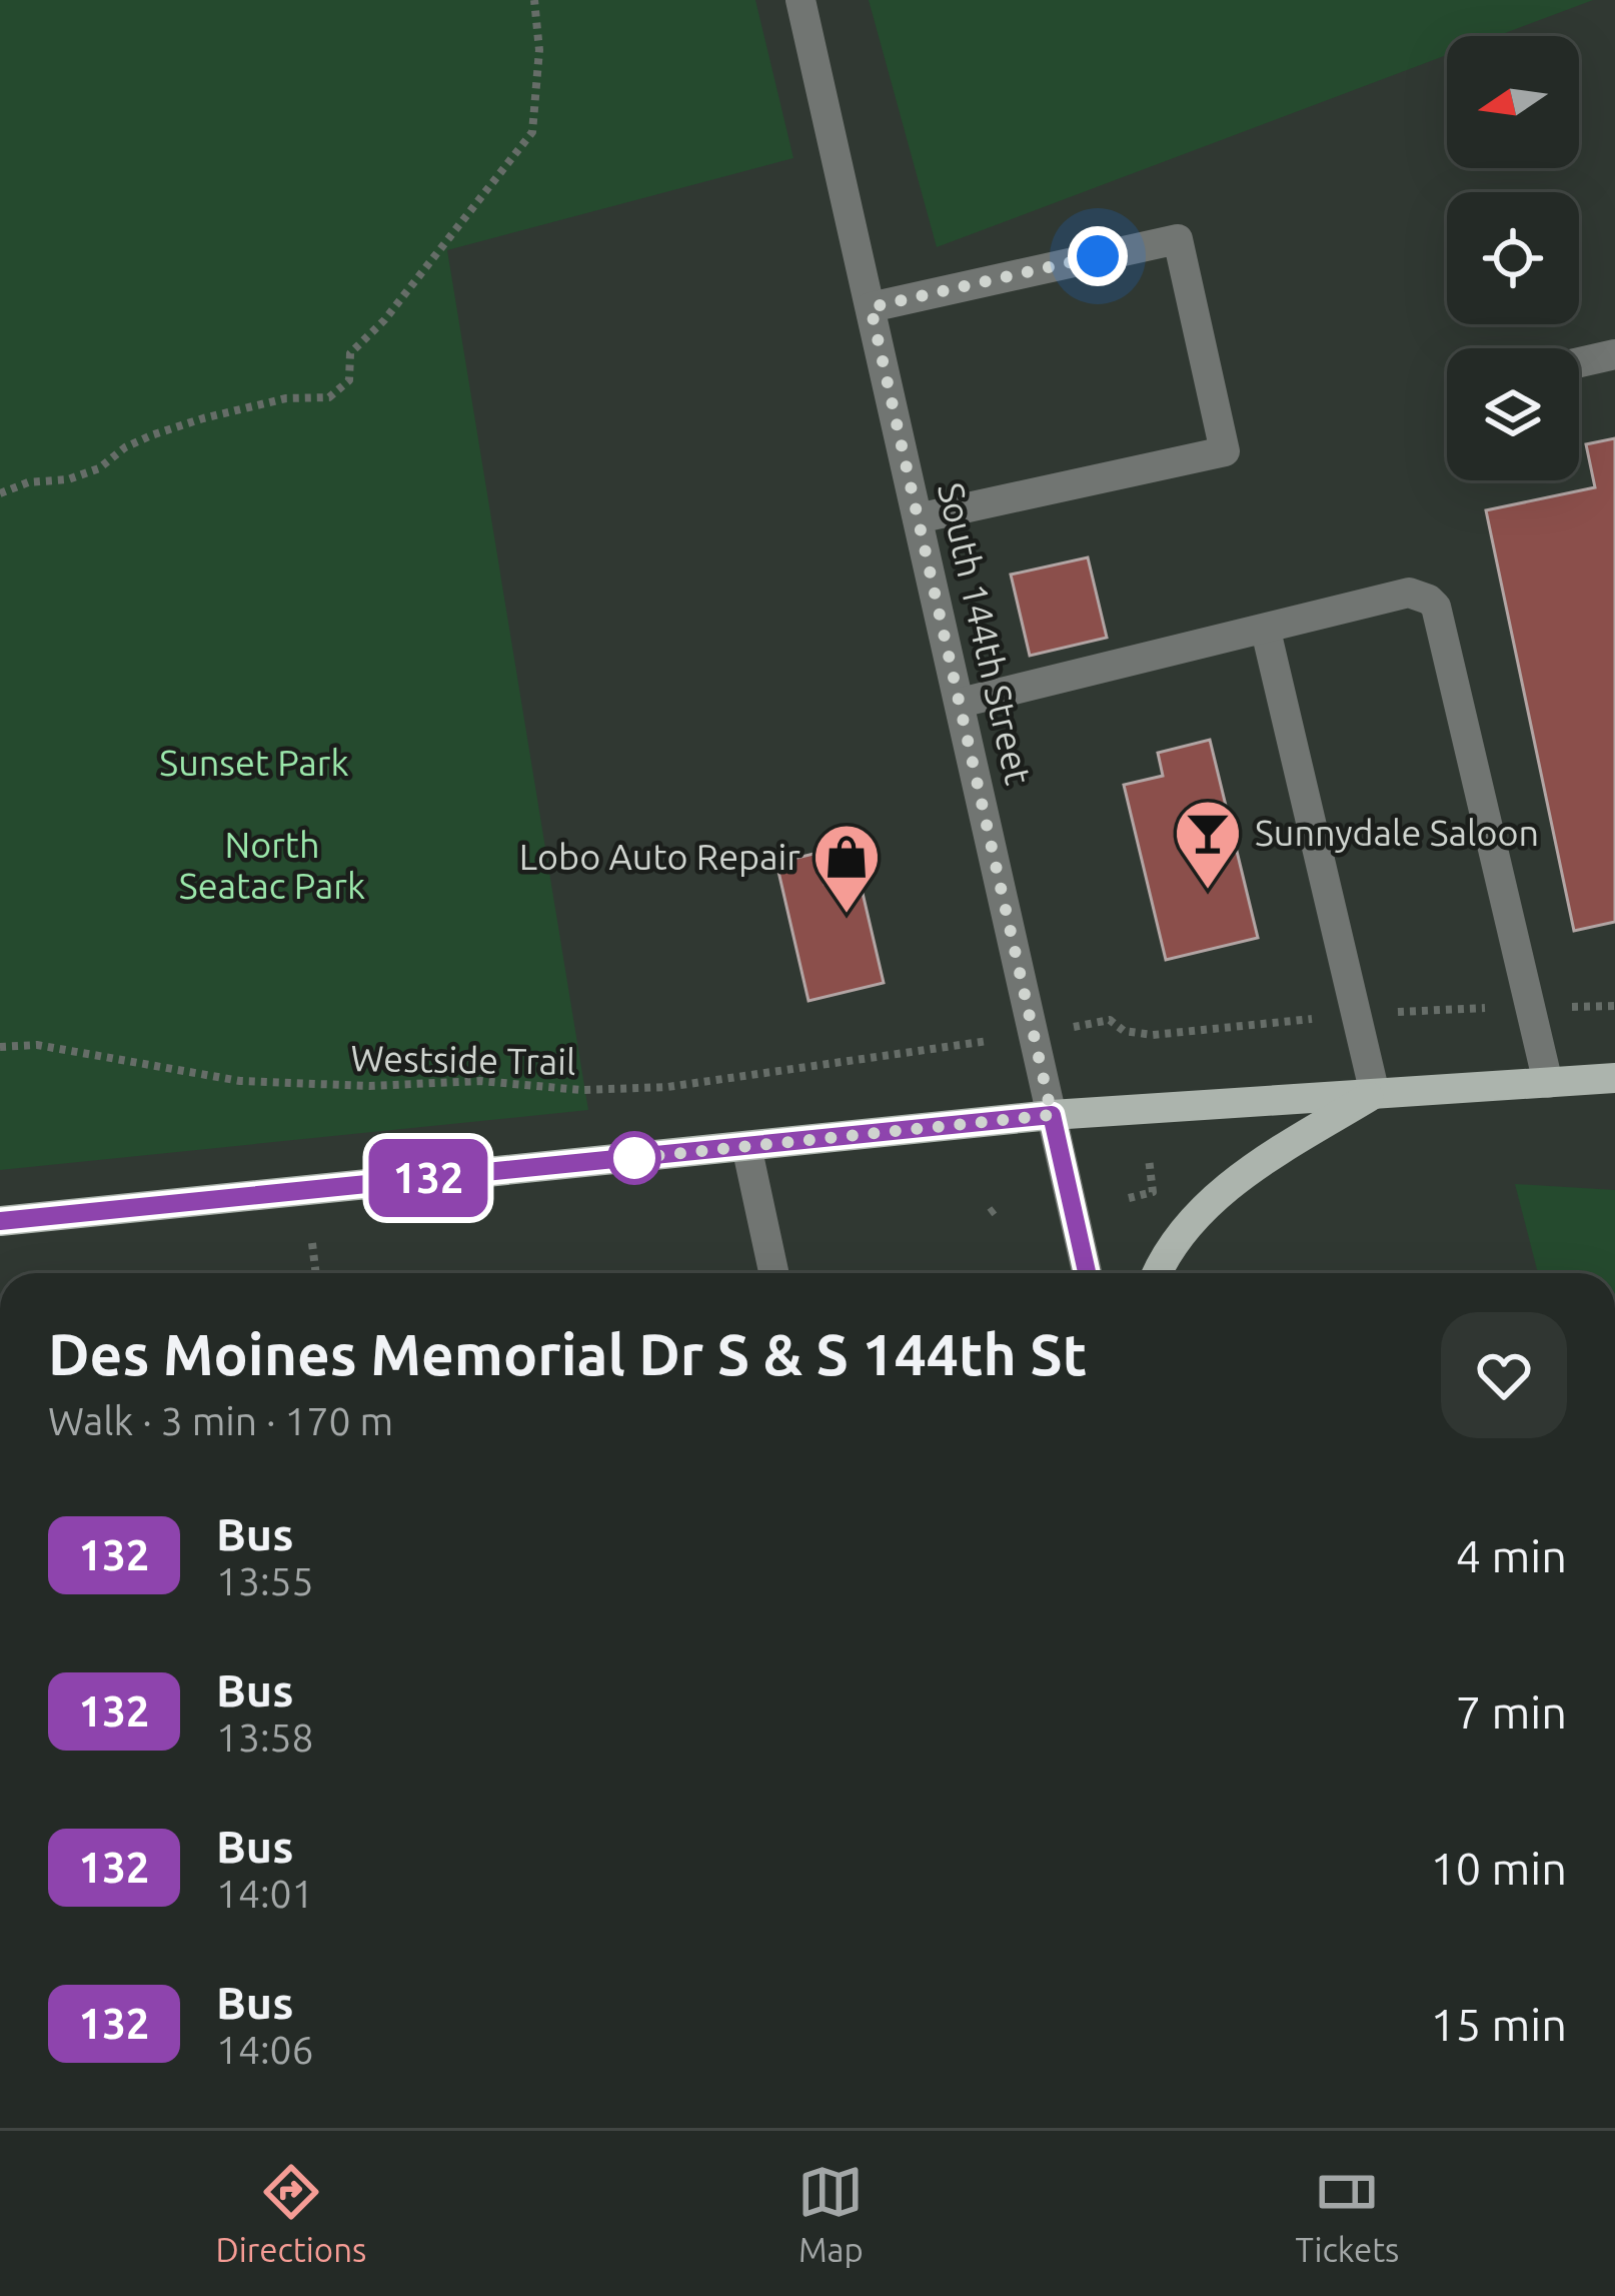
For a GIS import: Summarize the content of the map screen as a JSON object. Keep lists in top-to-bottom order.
{
  "streets": {
    "street": ["South 144th Street"],
    "path": ["Westside Trail"]
  },
  "parks": ["Sunset Park", "North Seatac Park"],
  "places": {
    "bar": ["Sunnydale Saloon"],
    "shop": ["Lobo Auto Repair"]
  },
  "lines": ["bus line 132"],
  "north": "left",
  "page": {
    "on_map": "132",
    "heading": ["Des Moines Memorial Dr S & S 144th St", "Walk · 3 min · 170 m"],
    "list": [
      {
        "mark": "132",
        "name": "Bus",
        "note": "13:55",
        "value": "4 min"
      },
      {
        "mark": "132",
        "name": "Bus",
        "note": "13:58",
        "value": "7 min"
      },
      {
        "mark": "132",
        "name": "Bus",
        "note": "14:01",
        "value": "10 min"
      },
      {
        "mark": "132",
        "name": "Bus",
        "note": "14:06",
        "value": "15 min"
      }
    ],
    "tabs": ["Directions", "Map", "Tickets"]
  }
}
